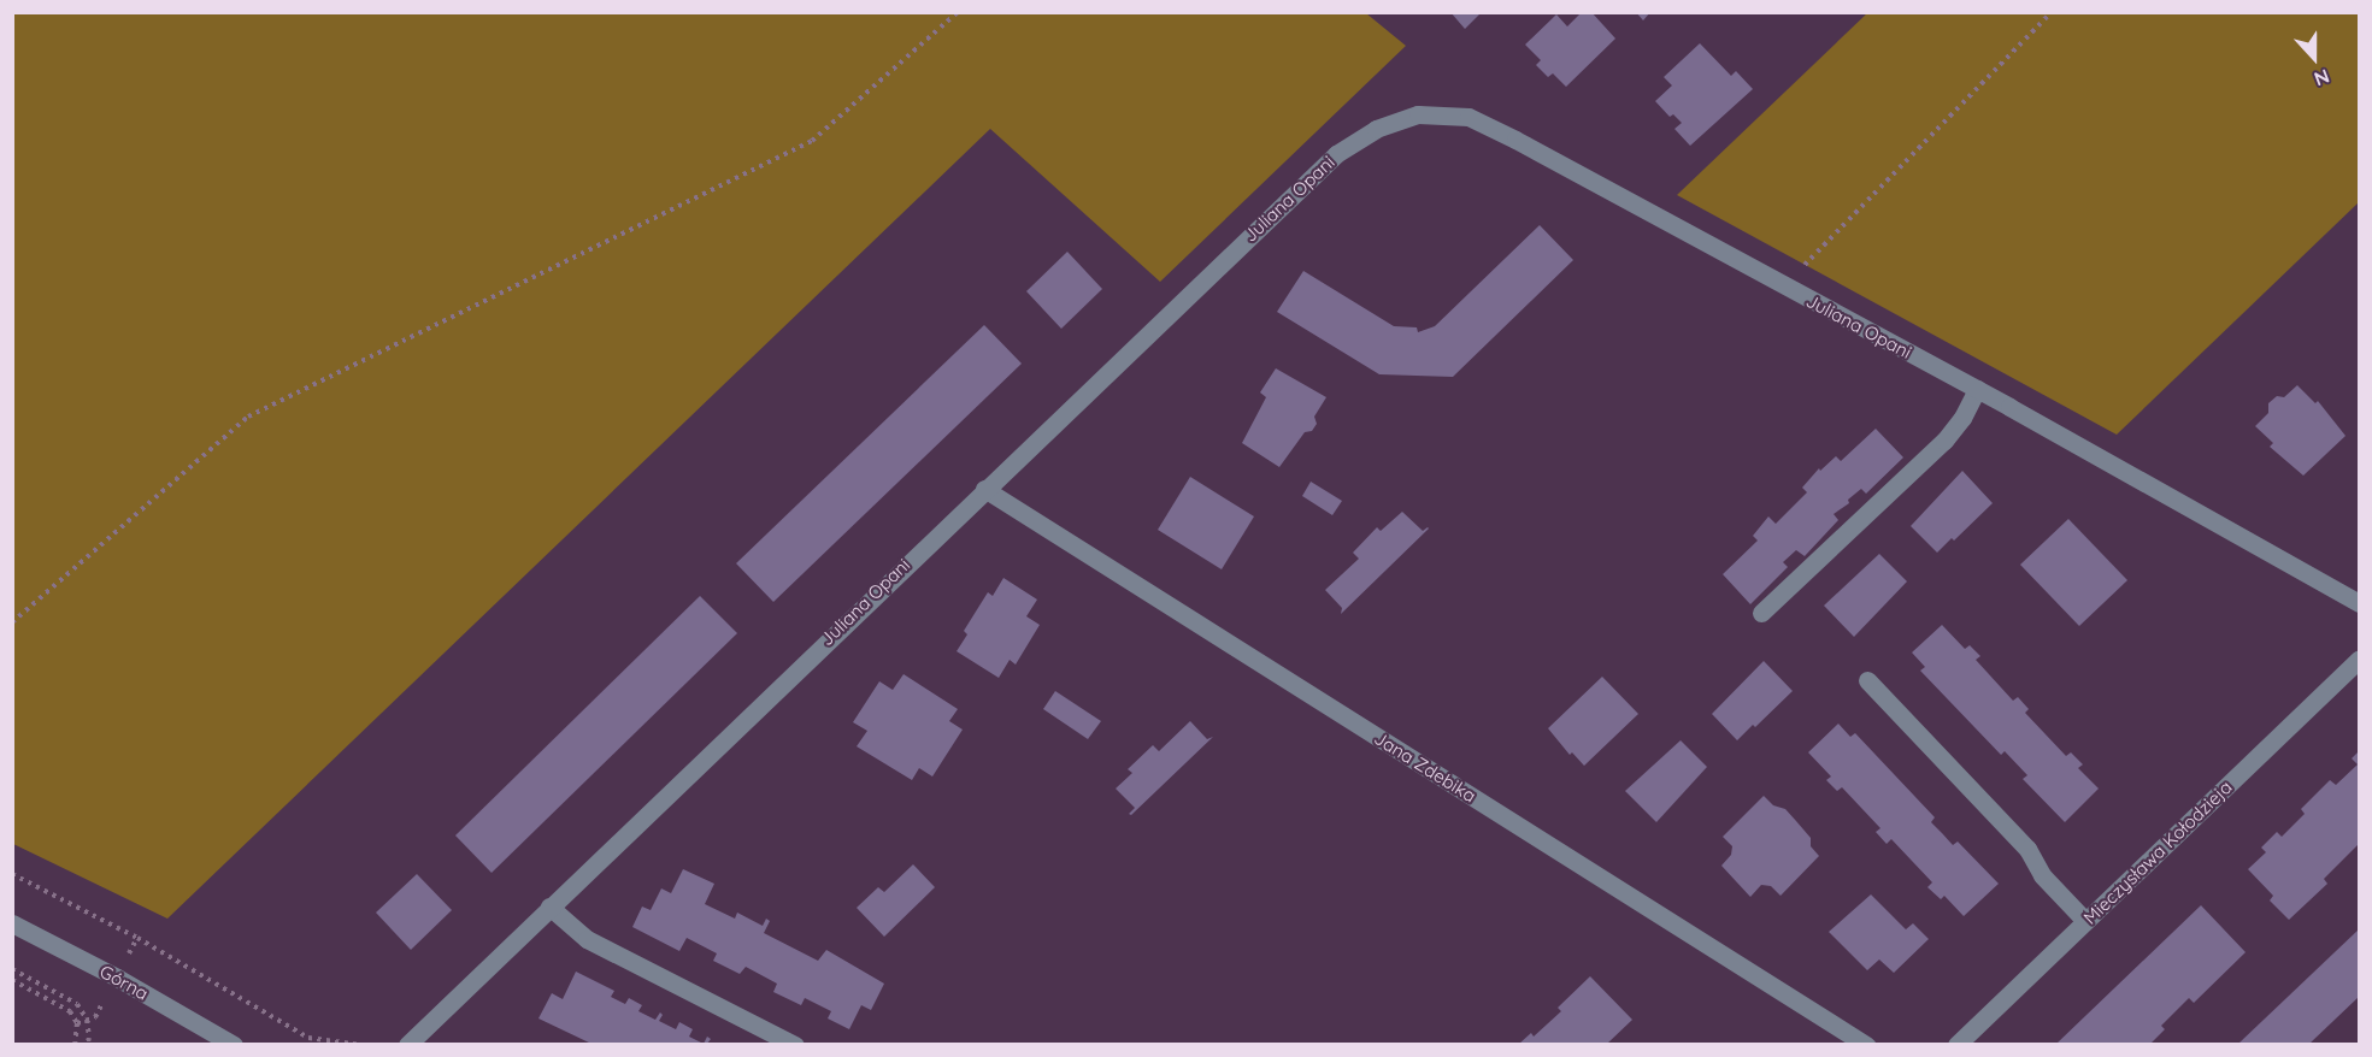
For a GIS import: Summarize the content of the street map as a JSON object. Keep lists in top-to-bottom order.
{
  "streets": {
    "street": [
      "Juliana Opani",
      "Jana Zdebika",
      "Mieczysława Kołodzieja",
      "Górna"
    ]
  },
  "crossings": [
    ["Juliana Opani", "Jana Zdebika"]
  ],
  "north": "bottom"
}
